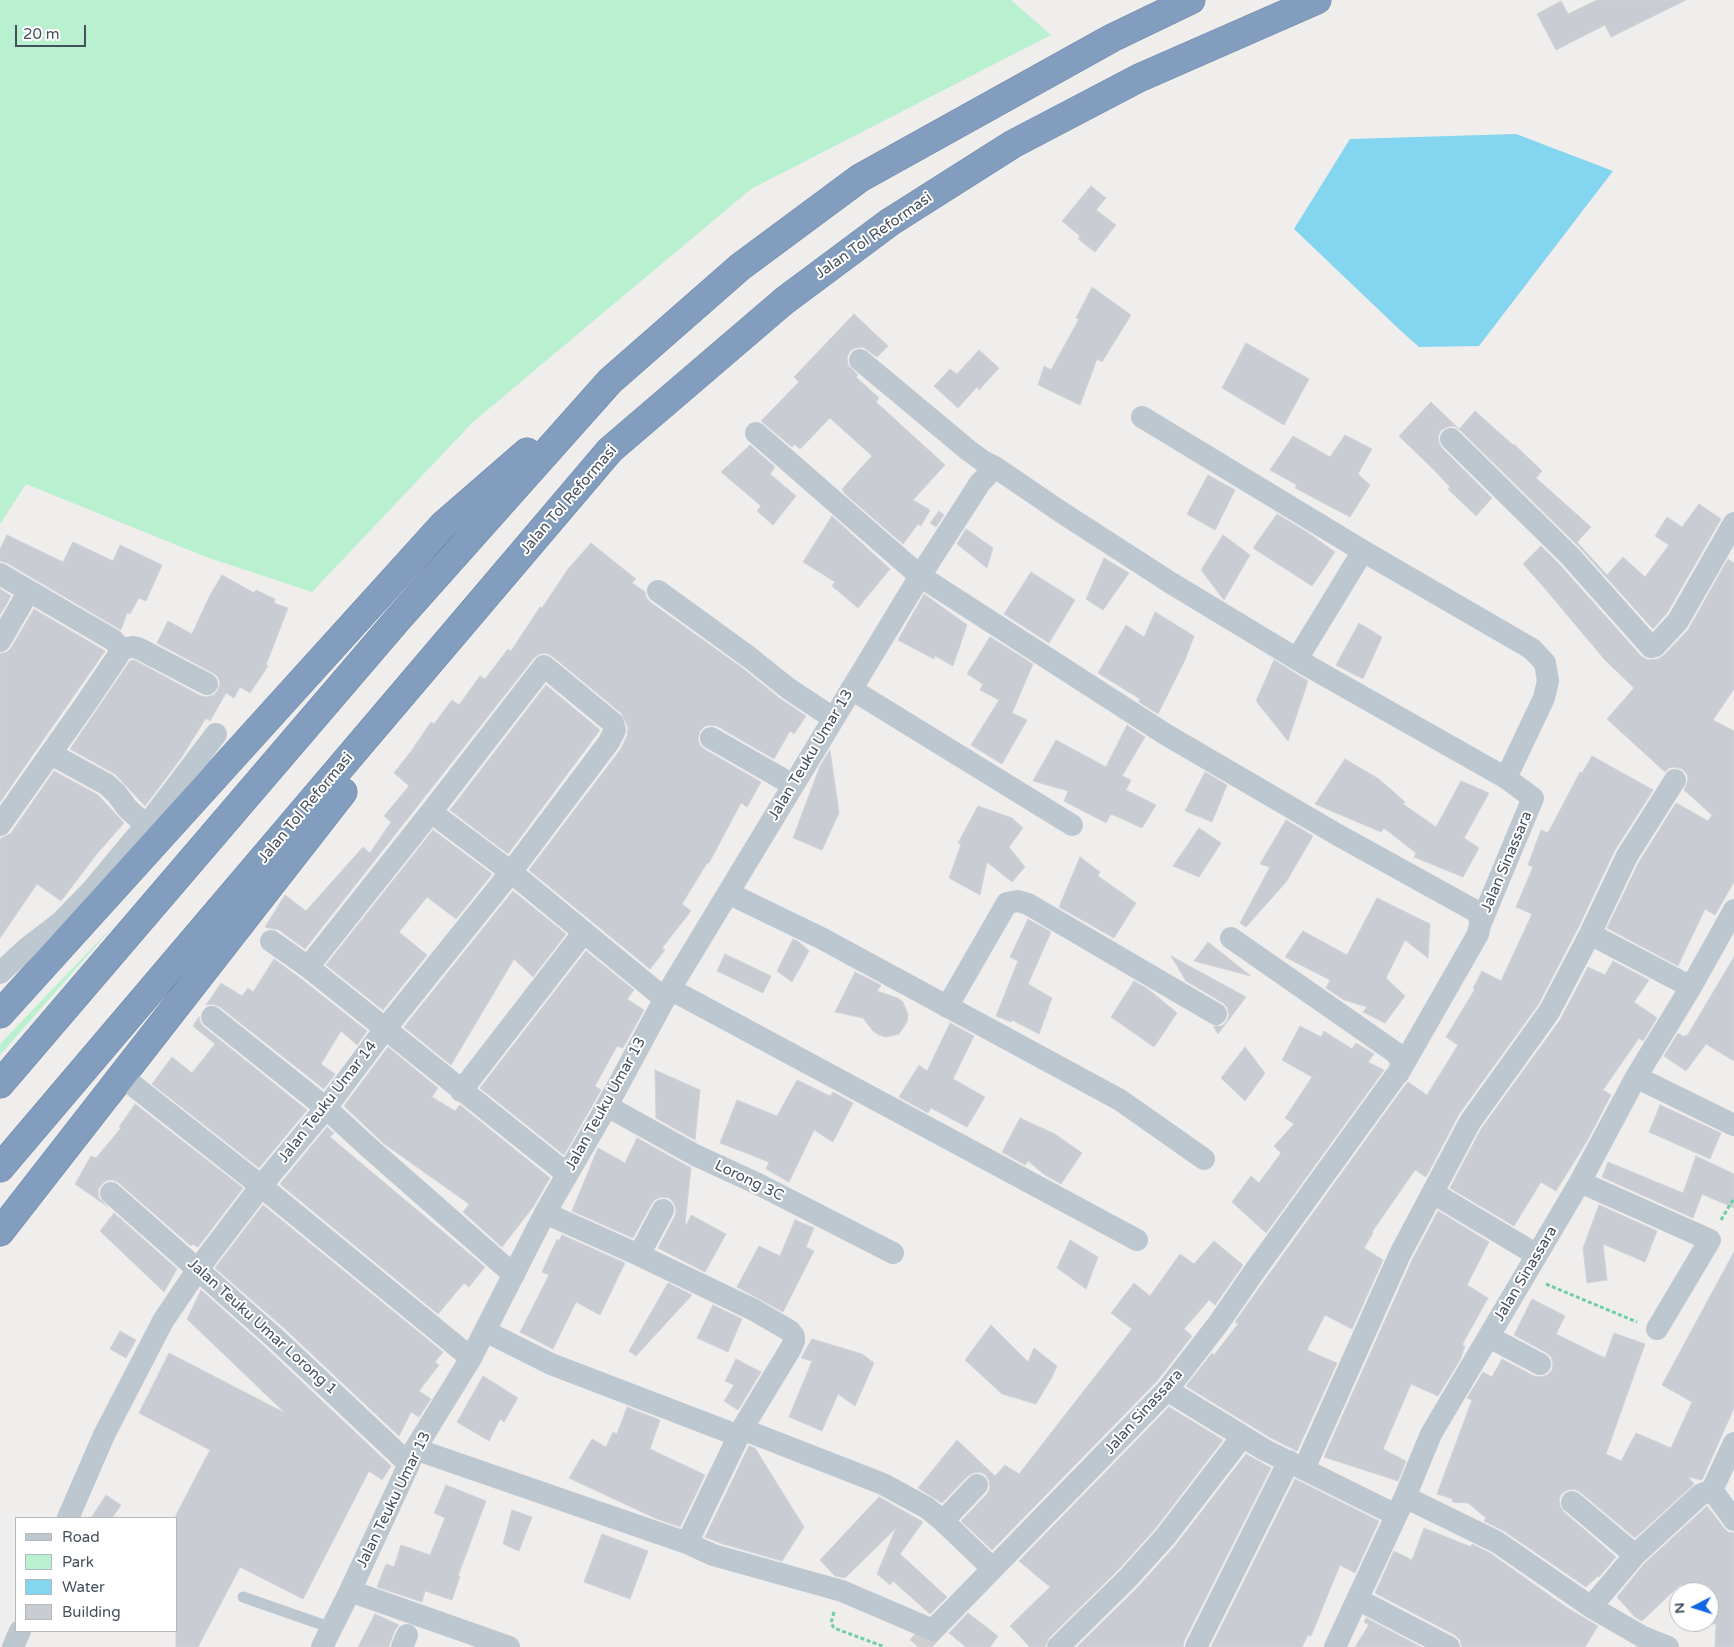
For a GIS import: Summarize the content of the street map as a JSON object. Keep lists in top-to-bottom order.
{
  "streets": {
    "highway": ["Jalan Tol Reformasi"],
    "street": [
      "Jalan Teuku Umar 13",
      "Jalan Sinassara",
      "Jalan Teuku Umar 14",
      "Lorong 3C",
      "Jalan Teuku Umar Lorong 1"
    ]
  },
  "crossings": [
    ["Jalan Teuku Umar 13", "Lorong 3C"],
    ["Jalan Teuku Umar 13", "Jalan Teuku Umar Lorong 1"],
    ["Jalan Teuku Umar 14", "Jalan Teuku Umar Lorong 1"]
  ],
  "legend": [
    "Road",
    "Park",
    "Water",
    "Building"
  ],
  "scale_bar": "20 m",
  "north": "left"
}
